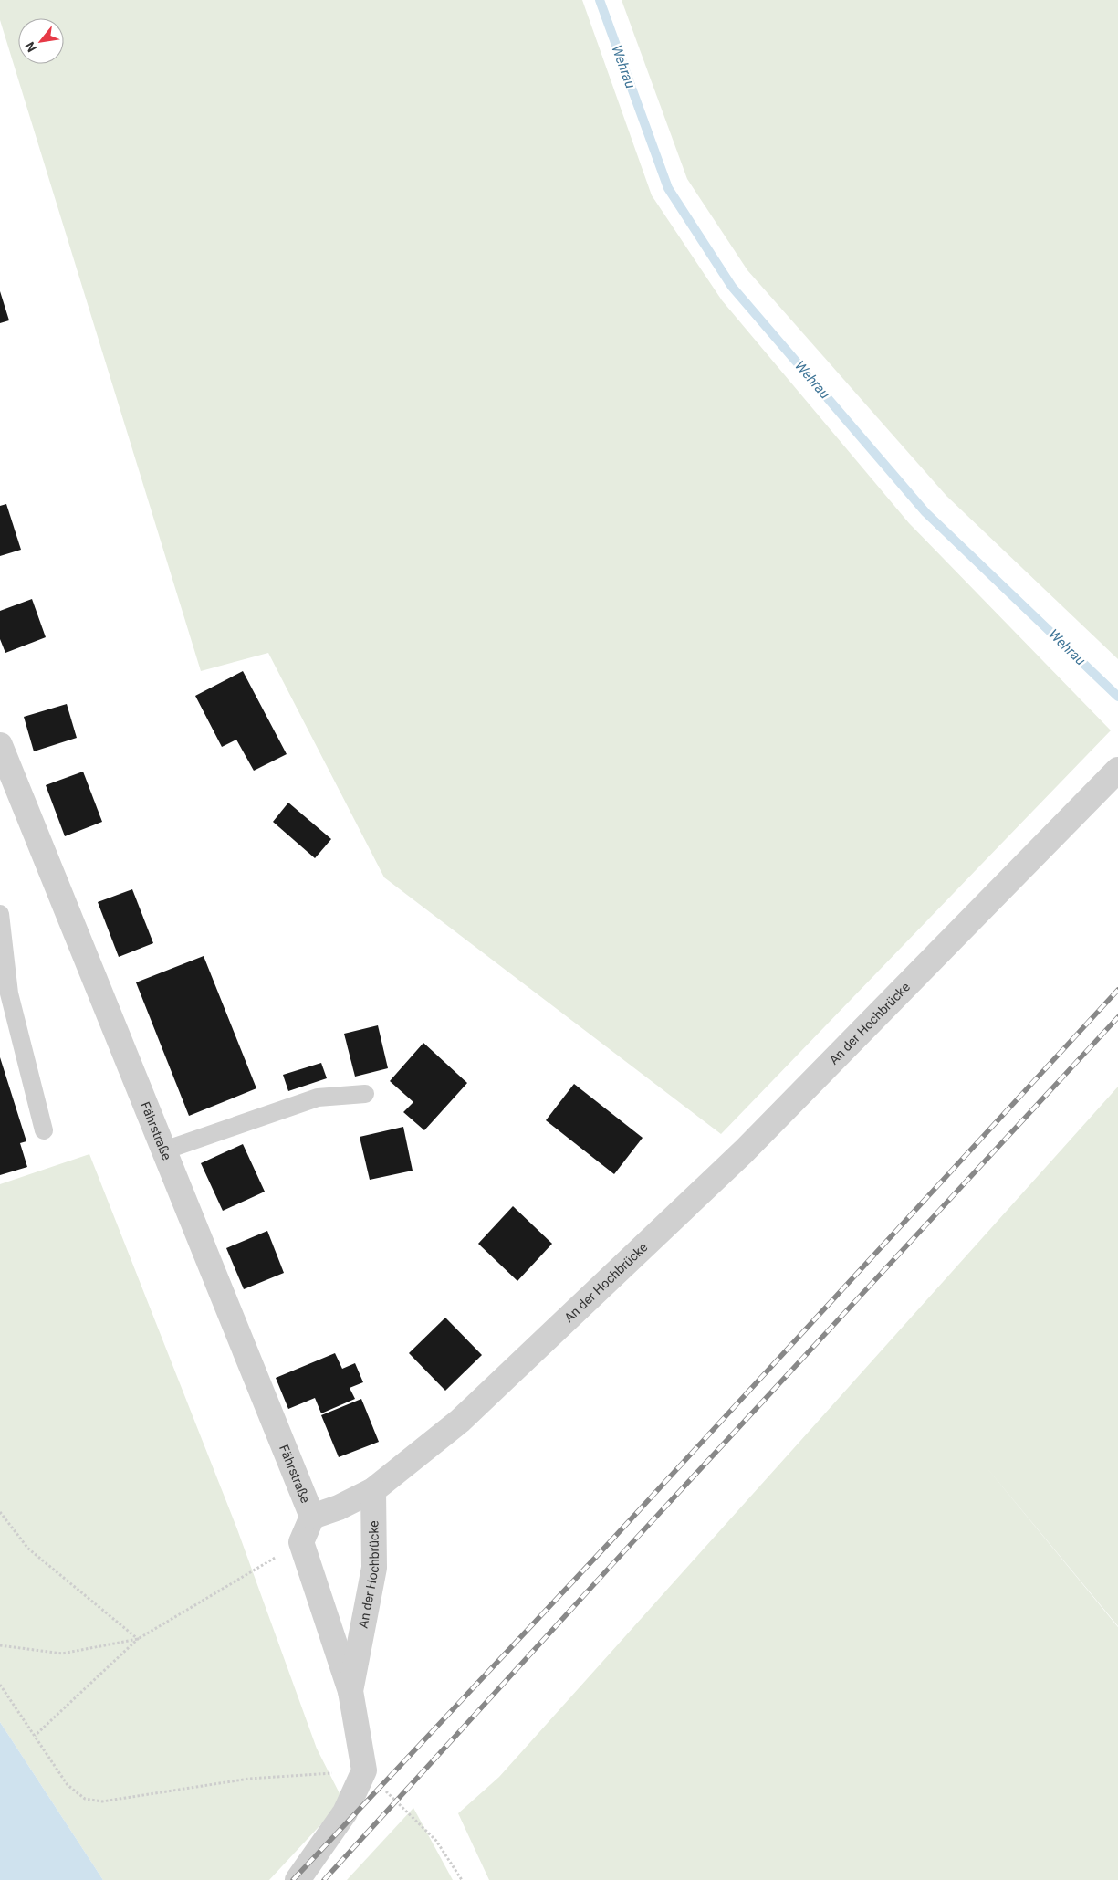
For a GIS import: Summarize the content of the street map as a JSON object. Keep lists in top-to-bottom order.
{
  "streets": {
    "street": ["An der Hochbrücke", "Fährstraße"]
  },
  "crossings": [
    ["An der Hochbrücke", "Fährstraße"]
  ],
  "water": ["Wehrau"],
  "north": "bottom left"
}
